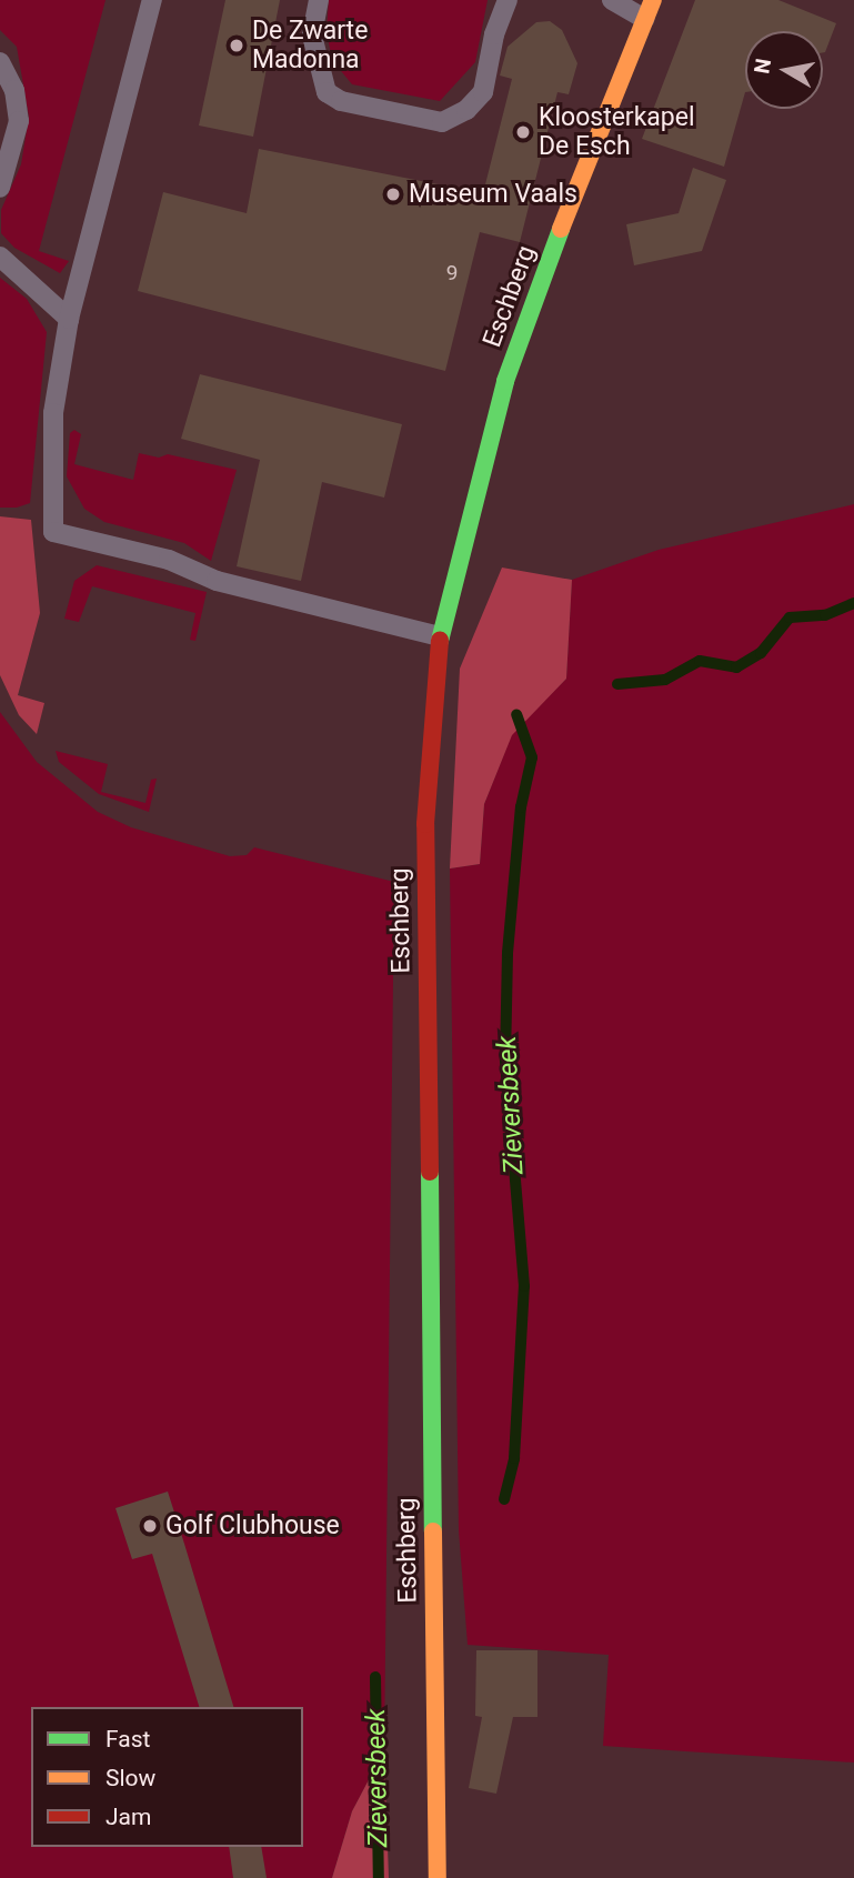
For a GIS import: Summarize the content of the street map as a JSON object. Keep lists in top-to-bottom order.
{
  "streets": {
    "street": ["Eschberg"]
  },
  "water": ["Zieversbeek"],
  "places": [
    "De Zwarte Madonna",
    "Kloosterkapel De Esch",
    "Museum Vaals",
    "Golf Clubhouse"
  ],
  "house_numbers": ["9"],
  "legend": ["Fast", "Slow", "Jam"],
  "north": "left"
}
